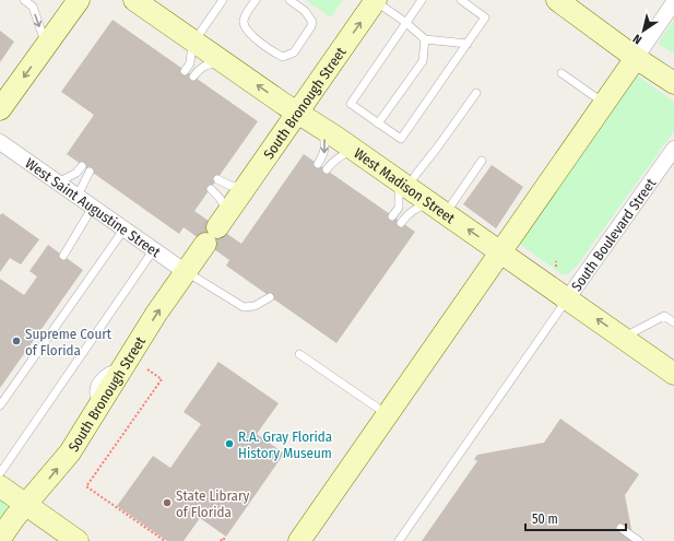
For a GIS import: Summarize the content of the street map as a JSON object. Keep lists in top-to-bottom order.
{
  "streets": {
    "main road": ["South Bronough Street", "West Madison Street"],
    "street": ["West Saint Augustine Street", "South Boulevard Street"]
  },
  "crossings": [
    ["South Bronough Street", "West Madison Street"],
    ["South Bronough Street", "West Saint Augustine Street"],
    ["West Madison Street", "South Boulevard Street"]
  ],
  "one_way": ["South Bronough Street", "West Madison Street"],
  "places": ["Supreme Court of Florida", "R.A. Gray Florida History Museum", "State Library of Florida"],
  "scale_bar": "50 m",
  "north": "bottom left"
}
